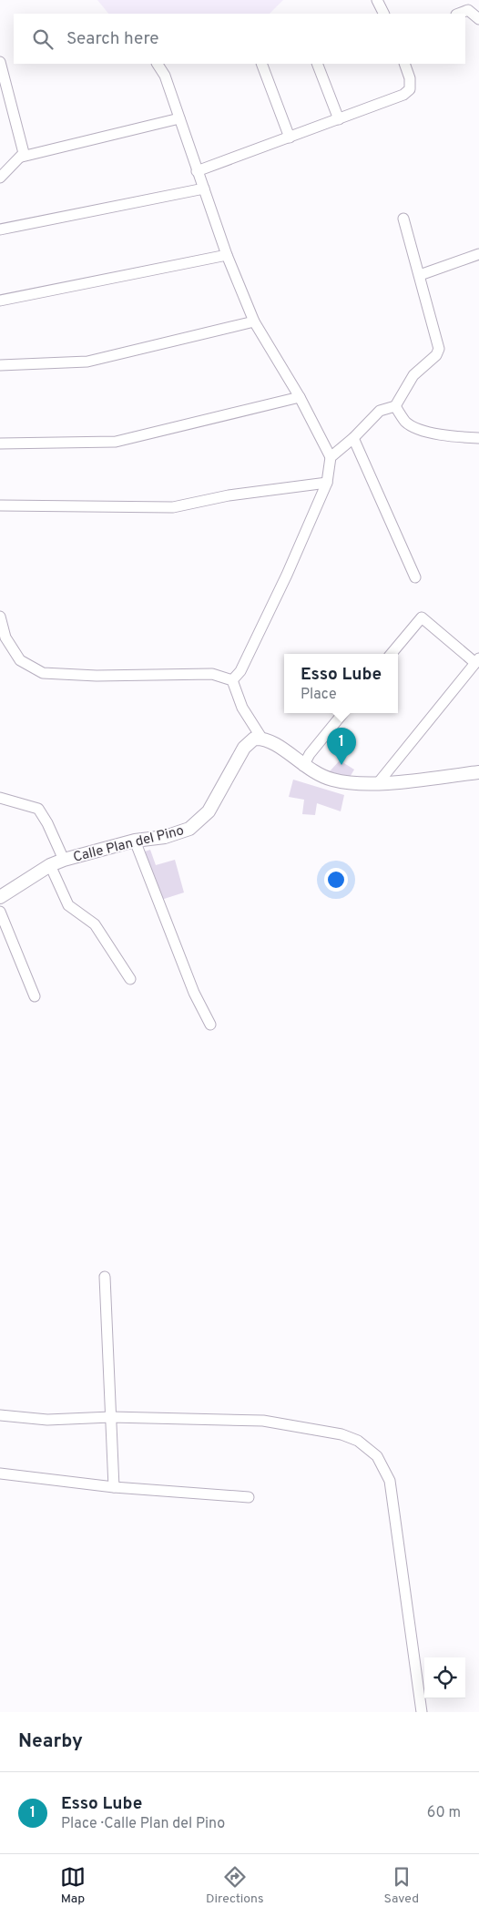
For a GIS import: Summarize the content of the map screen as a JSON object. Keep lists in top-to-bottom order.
{
  "streets": {
    "street": ["Calle Plan del Pino"]
  },
  "page": {
    "search": "Search here",
    "popup": ["Esso Lube", "Place"],
    "pins": "1",
    "heading": "Nearby",
    "list": [
      {
        "mark": "1",
        "name": "Esso Lube",
        "note": "Place · Calle Plan del Pino",
        "value": "60 m"
      }
    ],
    "nav": ["Map", "Directions", "Saved"]
  }
}
